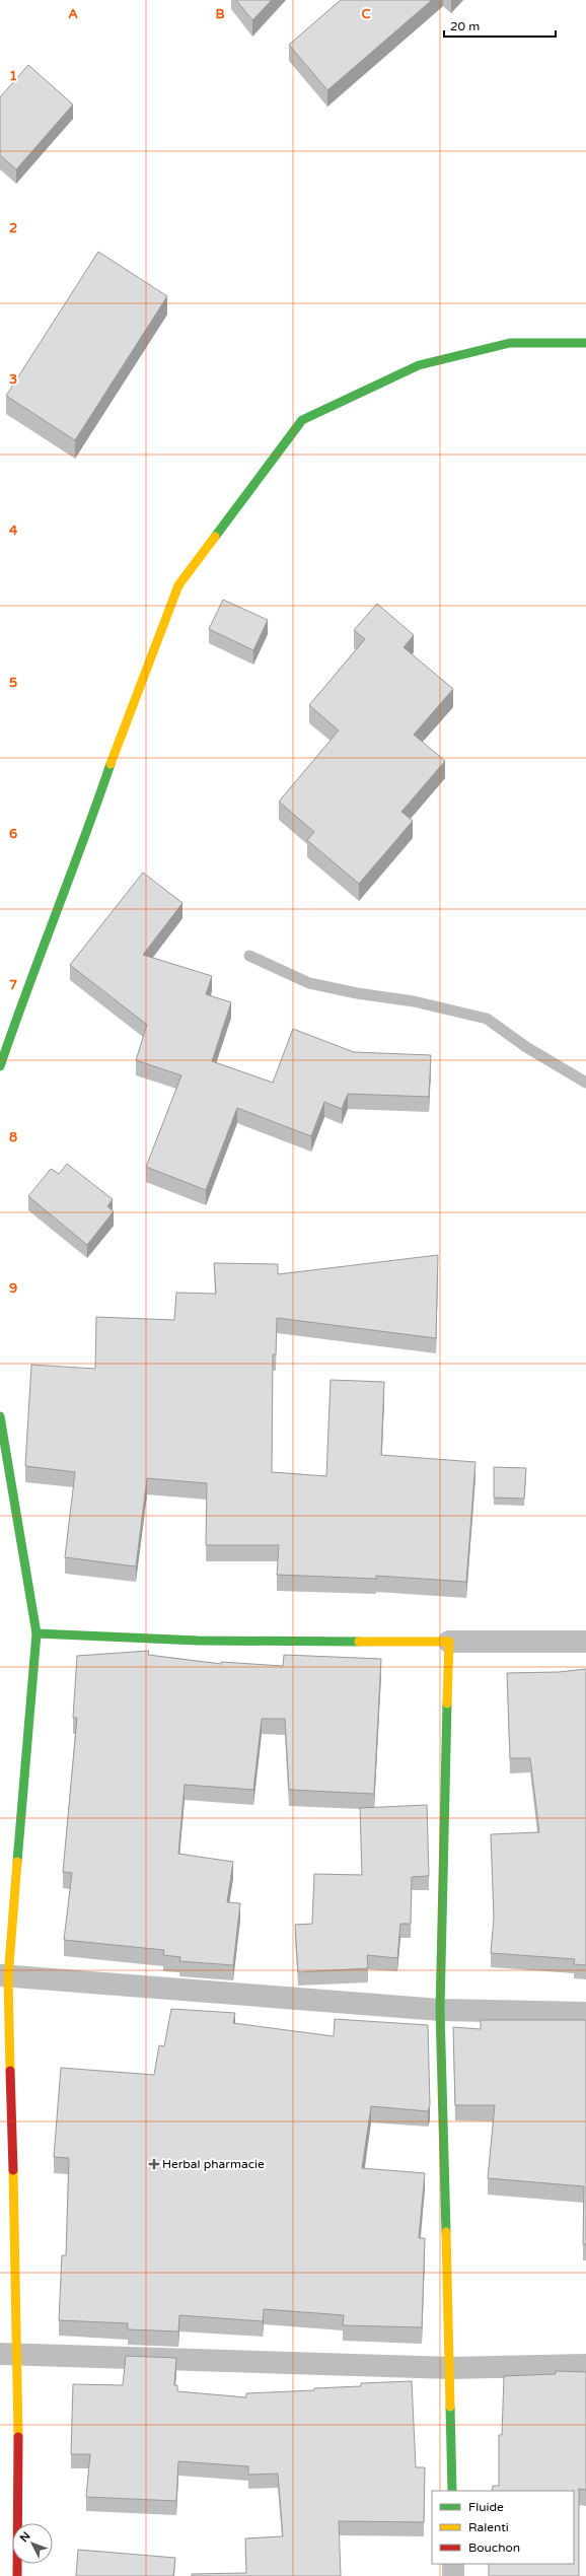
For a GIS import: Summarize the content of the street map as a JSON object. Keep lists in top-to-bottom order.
{
  "places": {
    "health": ["Herbal pharmacie"]
  },
  "legend": ["Fluide", "Ralenti", "Bouchon"],
  "scale_bar": "20 m",
  "north": "top left",
  "grid": {
    "columns": ["A", "B", "C"],
    "rows": [
      "1",
      "2",
      "3",
      "4",
      "5",
      "6",
      "7",
      "8",
      "9"
    ]
  }
}
